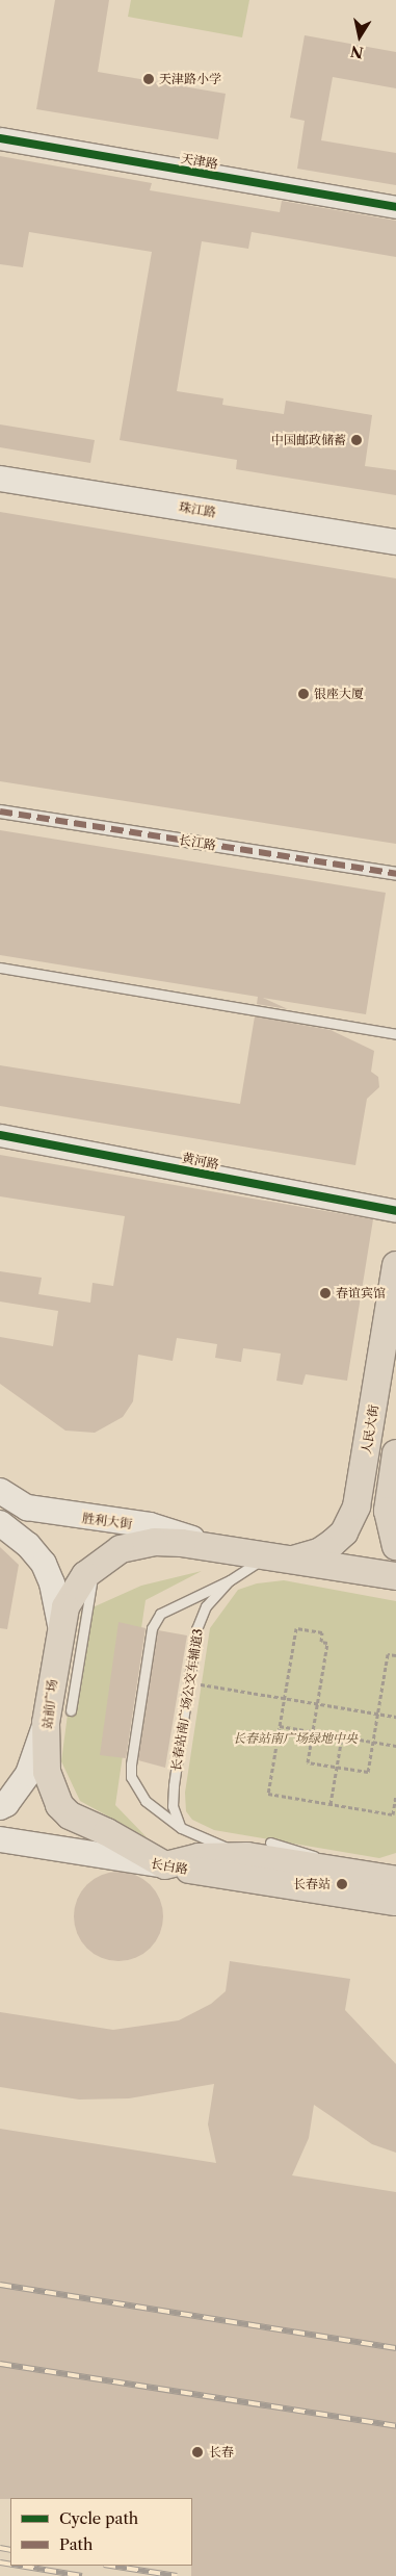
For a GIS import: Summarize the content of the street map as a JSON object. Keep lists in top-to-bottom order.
{
  "streets": {
    "main road": [
      "珠江路",
      "人民大街",
      "胜利大街",
      "站前广场",
      "长白路"
    ],
    "street": ["天津路", "长江路", "黄河路"],
    "lane": ["长春站南广场公交车辅道3"]
  },
  "crossings": [
    ["人民大街", "站前广场"],
    ["胜利大街", "站前广场"],
    ["站前广场", "长白路"]
  ],
  "parks": ["长春站南广场绿地中央"],
  "places": [
    "天津路小学",
    "中国邮政储蓄",
    "银座大厦",
    "春谊宾馆",
    "长春站",
    "长春"
  ],
  "legend": ["Cycle path", "Path"],
  "north": "bottom"
}
